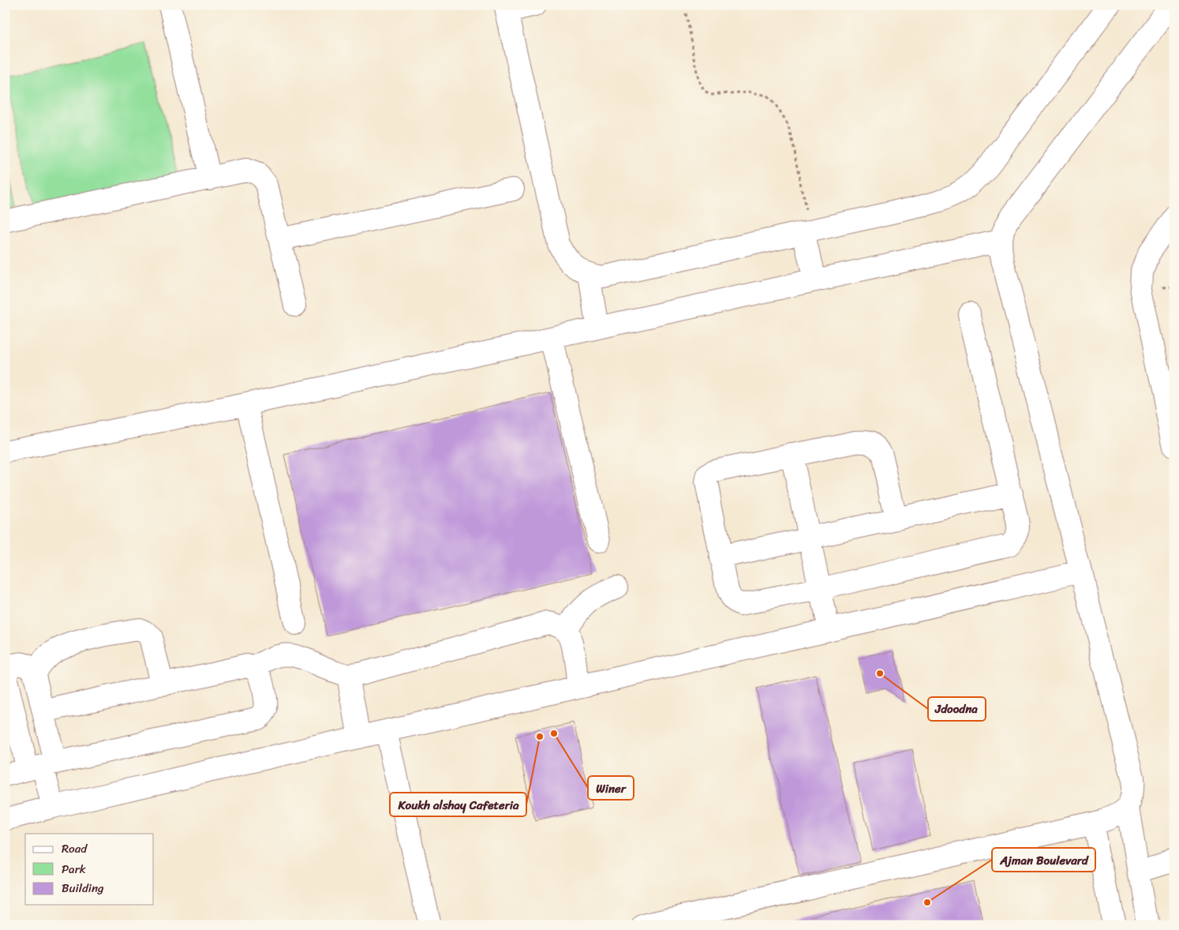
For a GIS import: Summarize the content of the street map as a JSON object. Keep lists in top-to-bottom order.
{
  "places": [
    "Jdoodna",
    "Winer",
    "Koukh alshay Cafeteria",
    "Ajman Boulevard"
  ],
  "legend": ["Road", "Park", "Building"]
}
